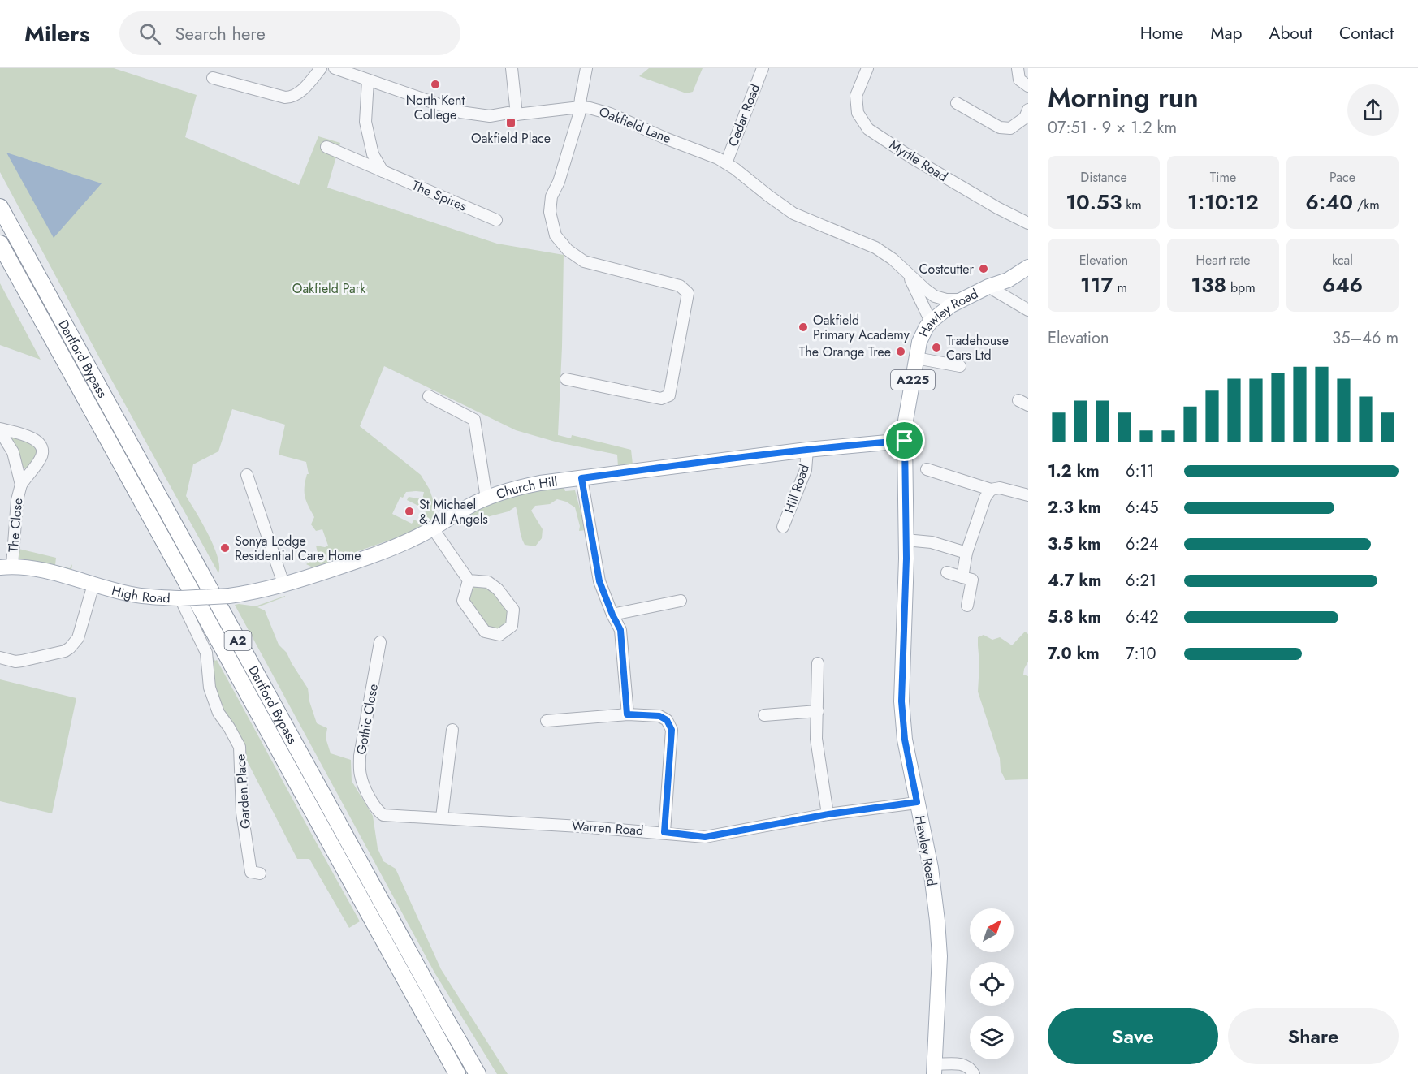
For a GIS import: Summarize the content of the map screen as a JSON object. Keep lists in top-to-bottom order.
{
  "streets": {
    "highway": ["Dartford Bypass", "A2"],
    "main road": [
      "Hawley Road",
      "A225",
      "Church Hill",
      "High Road"
    ],
    "street": [
      "Cedar Road",
      "Oakfield Lane",
      "Myrtle Road",
      "The Spires",
      "Hill Road",
      "The Close",
      "Gothic Close",
      "Garden Place",
      "Warren Road"
    ]
  },
  "crossings": [
    ["Cedar Road", "Oakfield Lane"],
    ["Oakfield Lane", "Hawley Road"],
    ["Hawley Road", "Church Hill"],
    ["Hawley Road", "Warren Road"],
    ["Church Hill", "Hill Road"],
    ["Church Hill", "High Road"],
    ["The Close", "High Road"],
    ["High Road", "Garden Place"],
    ["Gothic Close", "Warren Road"]
  ],
  "parks": ["Oakfield Park"],
  "places": {
    "other": [
      "North Kent College",
      "Costcutter",
      "Oakfield Primary Academy",
      "Tradehouse Cars Ltd",
      "The Orange Tree",
      "St Michael & All Angels",
      "Sonya Lodge Residential Care Home"
    ],
    "transit": ["Oakfield Place"]
  },
  "north": "top right",
  "page": {
    "header": "Milers",
    "search": "Search here",
    "nav": [
      "Home",
      "Map",
      "About",
      "Contact"
    ],
    "heading": ["Morning run", "07:51 · 9 × 1.2 km"],
    "stats": [
      ["Distance", "10.53 km"],
      ["Time", "1:10:12"],
      ["Pace", "6:40 /km"],
      ["Elevation", "117 m"],
      ["Heart rate", "138 bpm"],
      ["kcal", "646"]
    ],
    "chart": ["Elevation", "35–46 m"],
    "list": [
      {
        "name": "1.2 km",
        "note": "6:11"
      },
      {
        "name": "2.3 km",
        "note": "6:45"
      },
      {
        "name": "3.5 km",
        "note": "6:24"
      },
      {
        "name": "4.7 km",
        "note": "6:21"
      },
      {
        "name": "5.8 km",
        "note": "6:42"
      },
      {
        "name": "7.0 km",
        "note": "7:10"
      }
    ],
    "buttons": ["Save", "Share"]
  }
}
